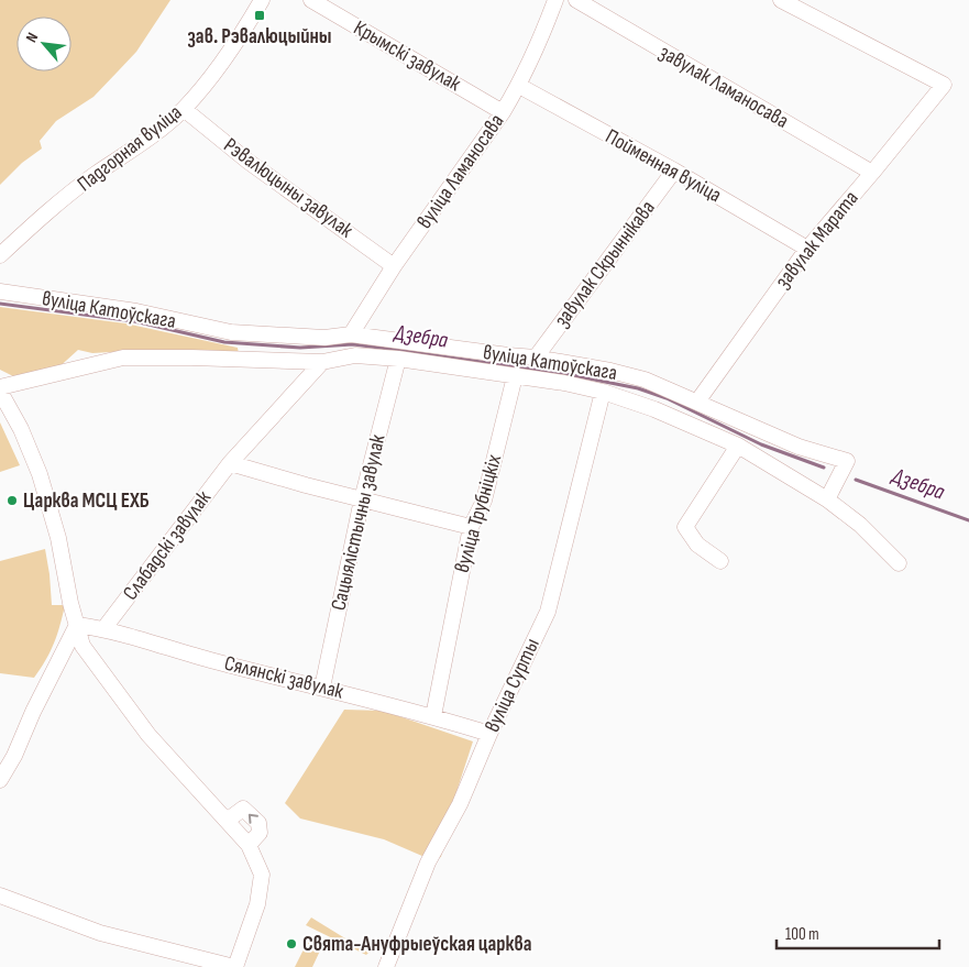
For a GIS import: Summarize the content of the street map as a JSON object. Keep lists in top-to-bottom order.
{
  "streets": {
    "street": [
      "Крымскі завулак",
      "завулак Ламаносава",
      "Падгорная вуліца",
      "Пойменная вуліца",
      "вуліца Ламаносава",
      "Рэвалюцыны завулак",
      "завулак Марата",
      "завулак Скрыннікава",
      "вуліца Катоўскага",
      "вуліца Трубніцкіх",
      "Сацыялістычны завулак",
      "Слабадскі завулак",
      "Сялянскі завулак",
      "вуліца Сурты"
    ]
  },
  "crossings": [
    ["Крымскі завулак", "вуліца Ламаносава"],
    ["завулак Ламаносава", "завулак Марата"],
    ["Падгорная вуліца", "Рэвалюцыны завулак"],
    ["Пойменная вуліца", "вуліца Ламаносава"],
    ["Пойменная вуліца", "завулак Марата"],
    ["Пойменная вуліца", "завулак Скрыннікава"],
    ["вуліца Ламаносава", "Рэвалюцыны завулак"],
    ["вуліца Ламаносава", "вуліца Катоўскага"],
    ["завулак Марата", "вуліца Катоўскага"],
    ["завулак Скрыннікава", "вуліца Катоўскага"],
    ["вуліца Катоўскага", "вуліца Трубніцкіх"],
    ["вуліца Катоўскага", "Сацыялістычны завулак"],
    ["вуліца Катоўскага", "Слабадскі завулак"],
    ["вуліца Катоўскага", "вуліца Сурты"],
    ["вуліца Трубніцкіх", "Сялянскі завулак"],
    ["Сацыялістычны завулак", "Сялянскі завулак"],
    ["Слабадскі завулак", "Сялянскі завулак"],
    ["Сялянскі завулак", "вуліца Сурты"]
  ],
  "water": ["Дзебра"],
  "places": {
    "transit": ["зав. Рэвалюцыйны"],
    "other": ["Царква МСЦ ЕХБ", "Свята-Ануфрыеўская царква"]
  },
  "scale_bar": "100 m",
  "north": "top left"
}
